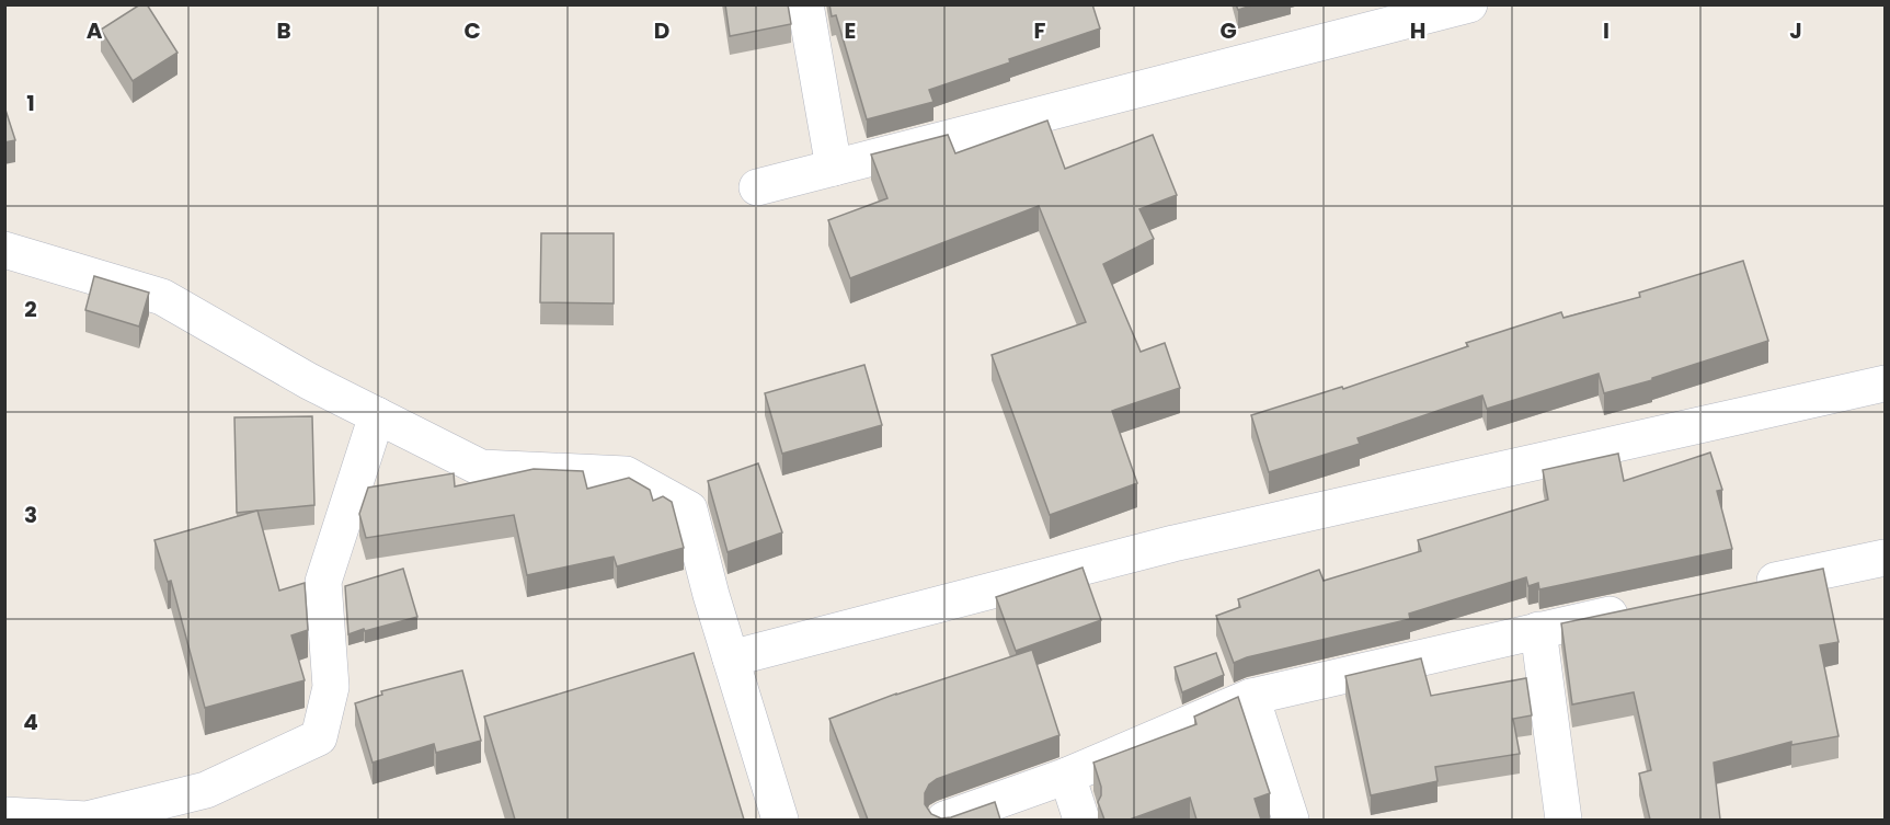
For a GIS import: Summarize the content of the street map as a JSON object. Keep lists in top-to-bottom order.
{
  "grid": {
    "columns": [
      "A",
      "B",
      "C",
      "D",
      "E",
      "F",
      "G",
      "H",
      "I",
      "J"
    ],
    "rows": [
      "1",
      "2",
      "3",
      "4"
    ]
  }
}
